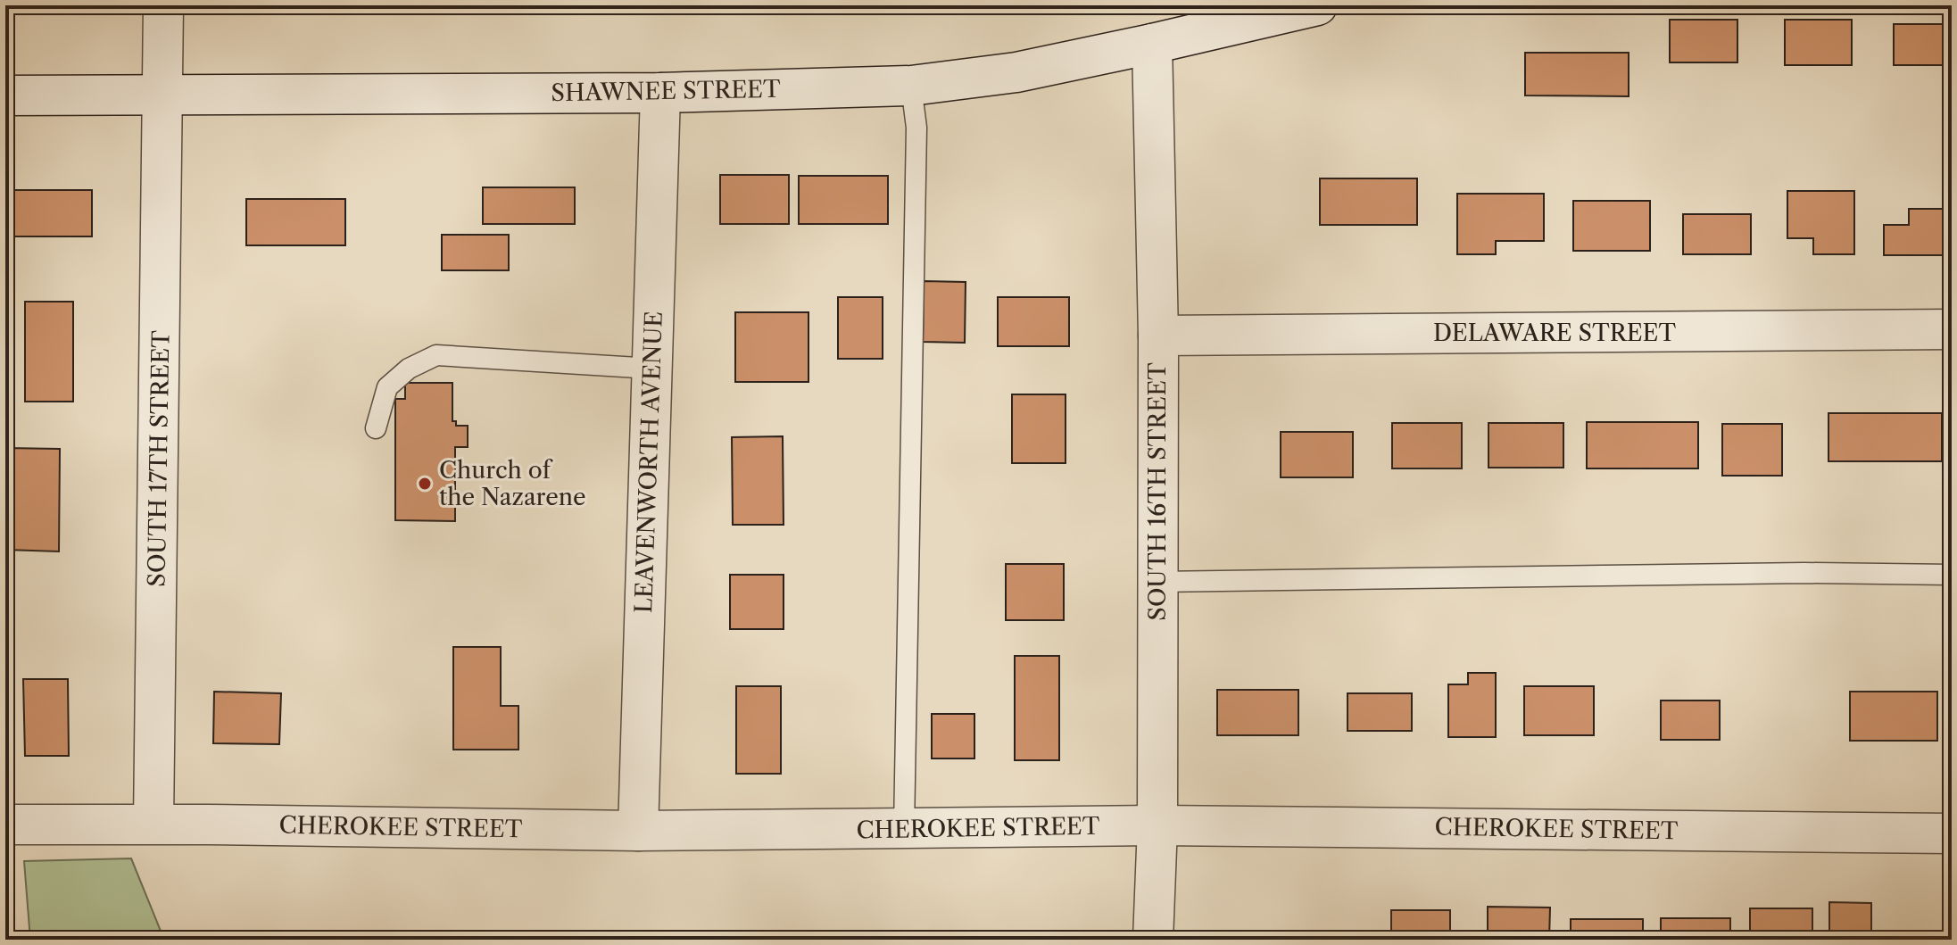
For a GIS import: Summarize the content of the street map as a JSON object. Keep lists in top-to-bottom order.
{
  "streets": {
    "street": [
      "SHAWNEE STREET",
      "DELAWARE STREET",
      "SOUTH 17TH STREET",
      "LEAVENWORTH AVENUE",
      "SOUTH 16TH STREET",
      "CHEROKEE STREET"
    ]
  },
  "crossings": [
    ["SHAWNEE STREET", "SOUTH 17TH STREET"],
    ["SHAWNEE STREET", "LEAVENWORTH AVENUE"],
    ["SHAWNEE STREET", "SOUTH 16TH STREET"],
    ["DELAWARE STREET", "SOUTH 16TH STREET"],
    ["SOUTH 17TH STREET", "CHEROKEE STREET"],
    ["LEAVENWORTH AVENUE", "CHEROKEE STREET"],
    ["SOUTH 16TH STREET", "CHEROKEE STREET"]
  ],
  "places": ["Church of the Nazarene"]
}
